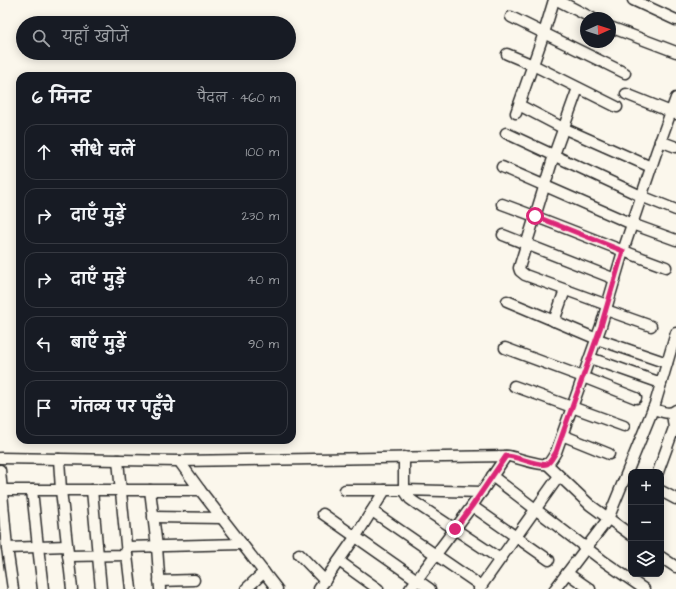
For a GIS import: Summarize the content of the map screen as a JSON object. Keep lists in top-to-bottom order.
{
  "north": "right",
  "page": {
    "search": "यहाँ खोजें",
    "heading": ["6 मिनट", "पैदल · 460 m"],
    "list": [
      ["सीधे चलें", "100 m"],
      ["दाएँ मुड़ें", "230 m"],
      ["दाएँ मुड़ें", "40 m"],
      ["बाएँ मुड़ें", "90 m"],
      "गंतव्य पर पहुँचे"
    ],
    "map_buttons": ["+", "−"]
  }
}
